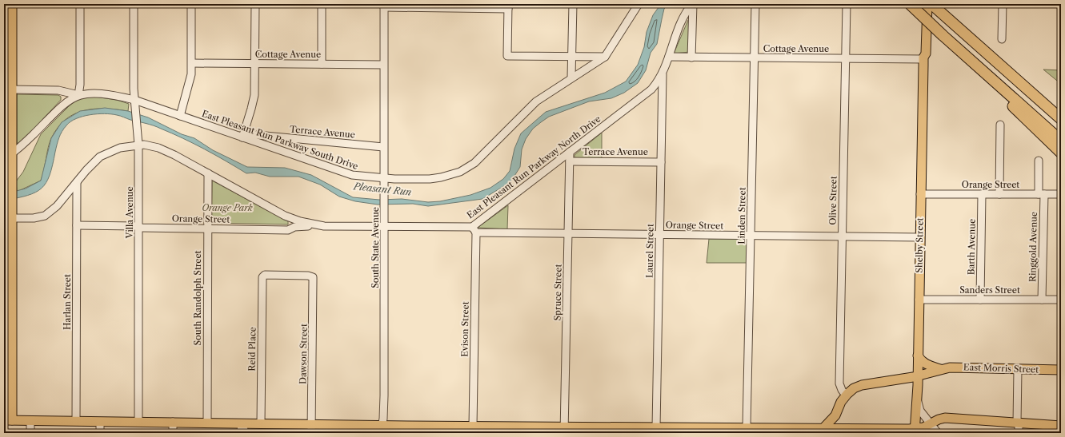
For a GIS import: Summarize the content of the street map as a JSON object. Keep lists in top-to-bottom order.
{
  "streets": {
    "main road": ["Shelby Street", "East Morris Street"],
    "street": [
      "Cottage Avenue",
      "Terrace Avenue",
      "East Pleasant Run Parkway South Drive",
      "East Pleasant Run Parkway North Drive",
      "Orange Street",
      "Olive Street",
      "Villa Avenue",
      "Linden Street",
      "Barth Avenue",
      "Ringgold Avenue",
      "South State Avenue",
      "Laurel Street",
      "Sanders Street",
      "Spruce Street",
      "South Randolph Street",
      "Harlan Street",
      "Evison Street",
      "Reid Place",
      "Dawson Street"
    ]
  },
  "crossings": [
    ["Cottage Avenue", "East Pleasant Run Parkway North Drive"],
    ["Cottage Avenue", "Olive Street"],
    ["Cottage Avenue", "Linden Street"],
    ["Cottage Avenue", "Shelby Street"],
    ["Cottage Avenue", "South State Avenue"],
    ["Terrace Avenue", "East Pleasant Run Parkway South Drive"],
    ["Terrace Avenue", "South State Avenue"],
    ["Terrace Avenue", "Laurel Street"],
    ["Terrace Avenue", "Spruce Street"],
    ["East Pleasant Run Parkway South Drive", "Villa Avenue"],
    ["East Pleasant Run Parkway South Drive", "South State Avenue"],
    ["East Pleasant Run Parkway North Drive", "Orange Street"],
    ["East Pleasant Run Parkway North Drive", "Villa Avenue"],
    ["East Pleasant Run Parkway North Drive", "South State Avenue"],
    ["East Pleasant Run Parkway North Drive", "Laurel Street"],
    ["East Pleasant Run Parkway North Drive", "Spruce Street"],
    ["East Pleasant Run Parkway North Drive", "South Randolph Street"],
    ["East Pleasant Run Parkway North Drive", "Harlan Street"],
    ["East Pleasant Run Parkway North Drive", "Evison Street"],
    ["Orange Street", "Olive Street"],
    ["Orange Street", "Villa Avenue"],
    ["Orange Street", "Linden Street"],
    ["Orange Street", "Shelby Street"],
    ["Orange Street", "Barth Avenue"],
    ["Orange Street", "Ringgold Avenue"],
    ["Orange Street", "Laurel Street"],
    ["Orange Street", "Spruce Street"],
    ["Orange Street", "South Randolph Street"],
    ["Orange Street", "Harlan Street"],
    ["Orange Street", "Evison Street"],
    ["Olive Street", "East Morris Street"],
    ["Shelby Street", "Sanders Street"],
    ["Shelby Street", "East Morris Street"],
    ["Barth Avenue", "Sanders Street"],
    ["Ringgold Avenue", "Sanders Street"],
    ["Reid Place", "Dawson Street"]
  ],
  "water": ["Pleasant Run"],
  "parks": ["Orange Park"]
}
